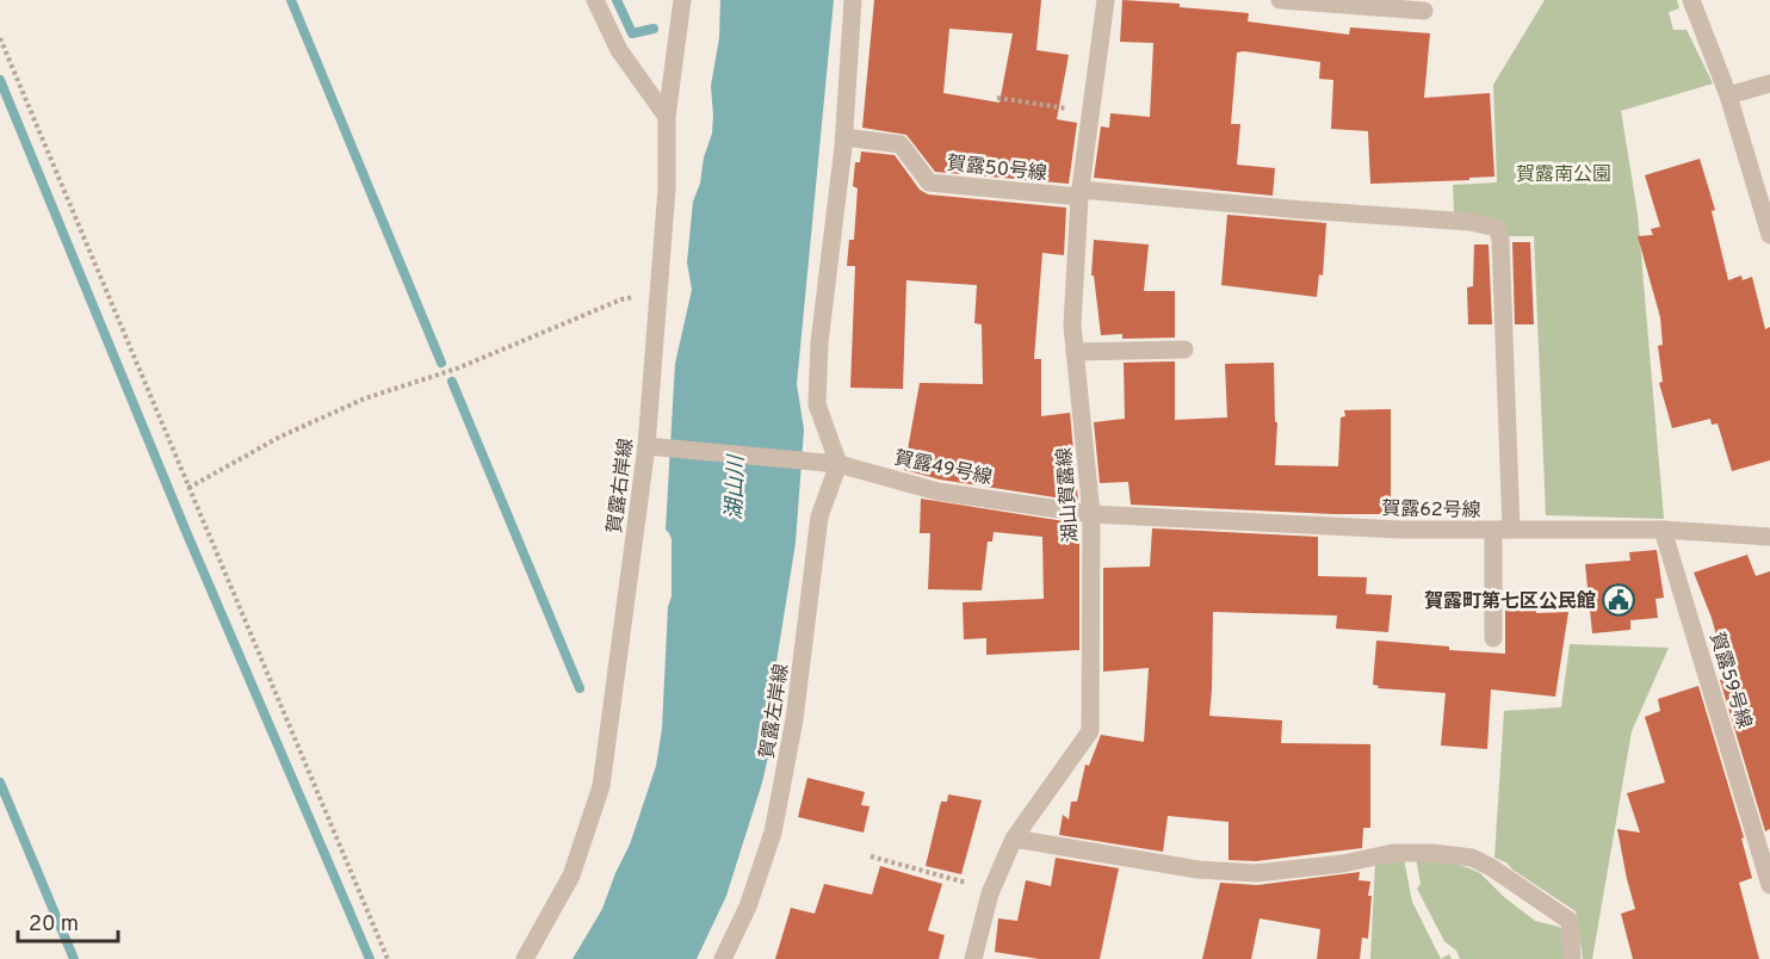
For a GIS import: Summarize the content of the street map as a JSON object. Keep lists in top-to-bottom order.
{
  "streets": {
    "street": [
      "賀露50号線",
      "賀露49号線",
      "賀露右岸線",
      "湖山賀露線",
      "賀露62号線",
      "賀露59号線",
      "賀露左岸線"
    ]
  },
  "crossings": [
    ["賀露50号線", "湖山賀露線"],
    ["賀露50号線", "賀露62号線"],
    ["賀露49号線", "賀露右岸線"],
    ["賀露49号線", "湖山賀露線"],
    ["賀露49号線", "賀露62号線"],
    ["賀露49号線", "賀露左岸線"],
    ["湖山賀露線", "賀露62号線"],
    ["賀露62号線", "賀露59号線"]
  ],
  "water": ["湖山川"],
  "parks": ["賀露南公園"],
  "places": {
    "public building": ["賀露町第七区公民館"]
  },
  "scale_bar": "20 m"
}
